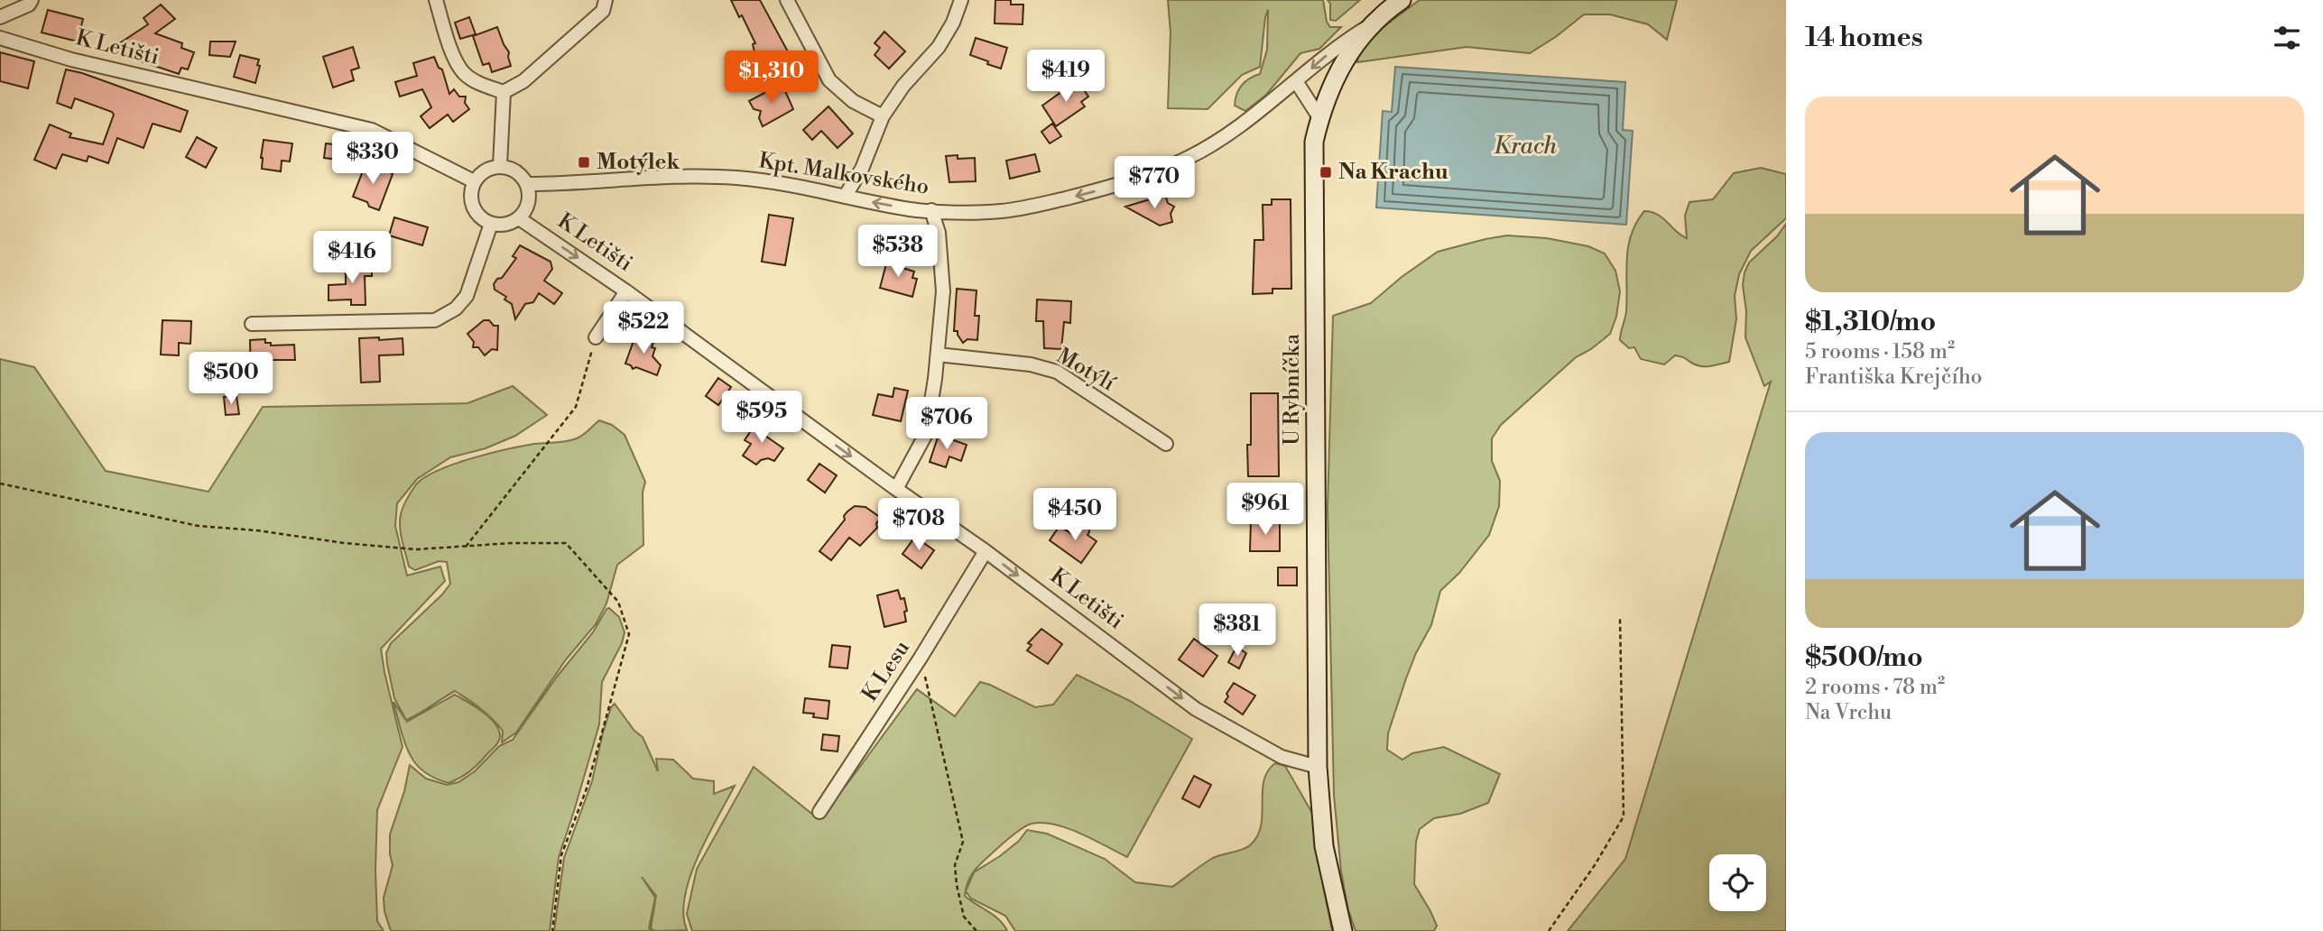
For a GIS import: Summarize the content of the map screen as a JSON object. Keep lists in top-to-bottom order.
{
  "streets": {
    "street": [
      "K Letišti",
      "Kpt. Malkovského",
      "Motýlí",
      "U Rybníčka",
      "K Lesu"
    ]
  },
  "crossings": [
    ["K Letišti", "Kpt. Malkovského"],
    ["K Letišti", "U Rybníčka"],
    ["K Letišti", "K Lesu"],
    ["Kpt. Malkovského", "U Rybníčka"]
  ],
  "one_way": ["K Letišti", "Kpt. Malkovského"],
  "water": ["Krach"],
  "places": {
    "transit": ["Motýlek", "Na Krachu"]
  },
  "page": {
    "heading": "14 homes",
    "price": [
      "$419",
      "$1,310",
      "$330",
      "$770",
      "$538",
      "$416",
      "$522",
      "$500",
      "$595",
      "$706",
      "$961",
      "$450",
      "$708",
      "$381"
    ],
    "list": [
      {
        "name": "$1,310/mo",
        "note": "5 rooms · 158 m² · Františka Krejčího"
      },
      {
        "name": "$500/mo",
        "note": "2 rooms · 78 m² · Na Vrchu"
      }
    ]
  }
}
